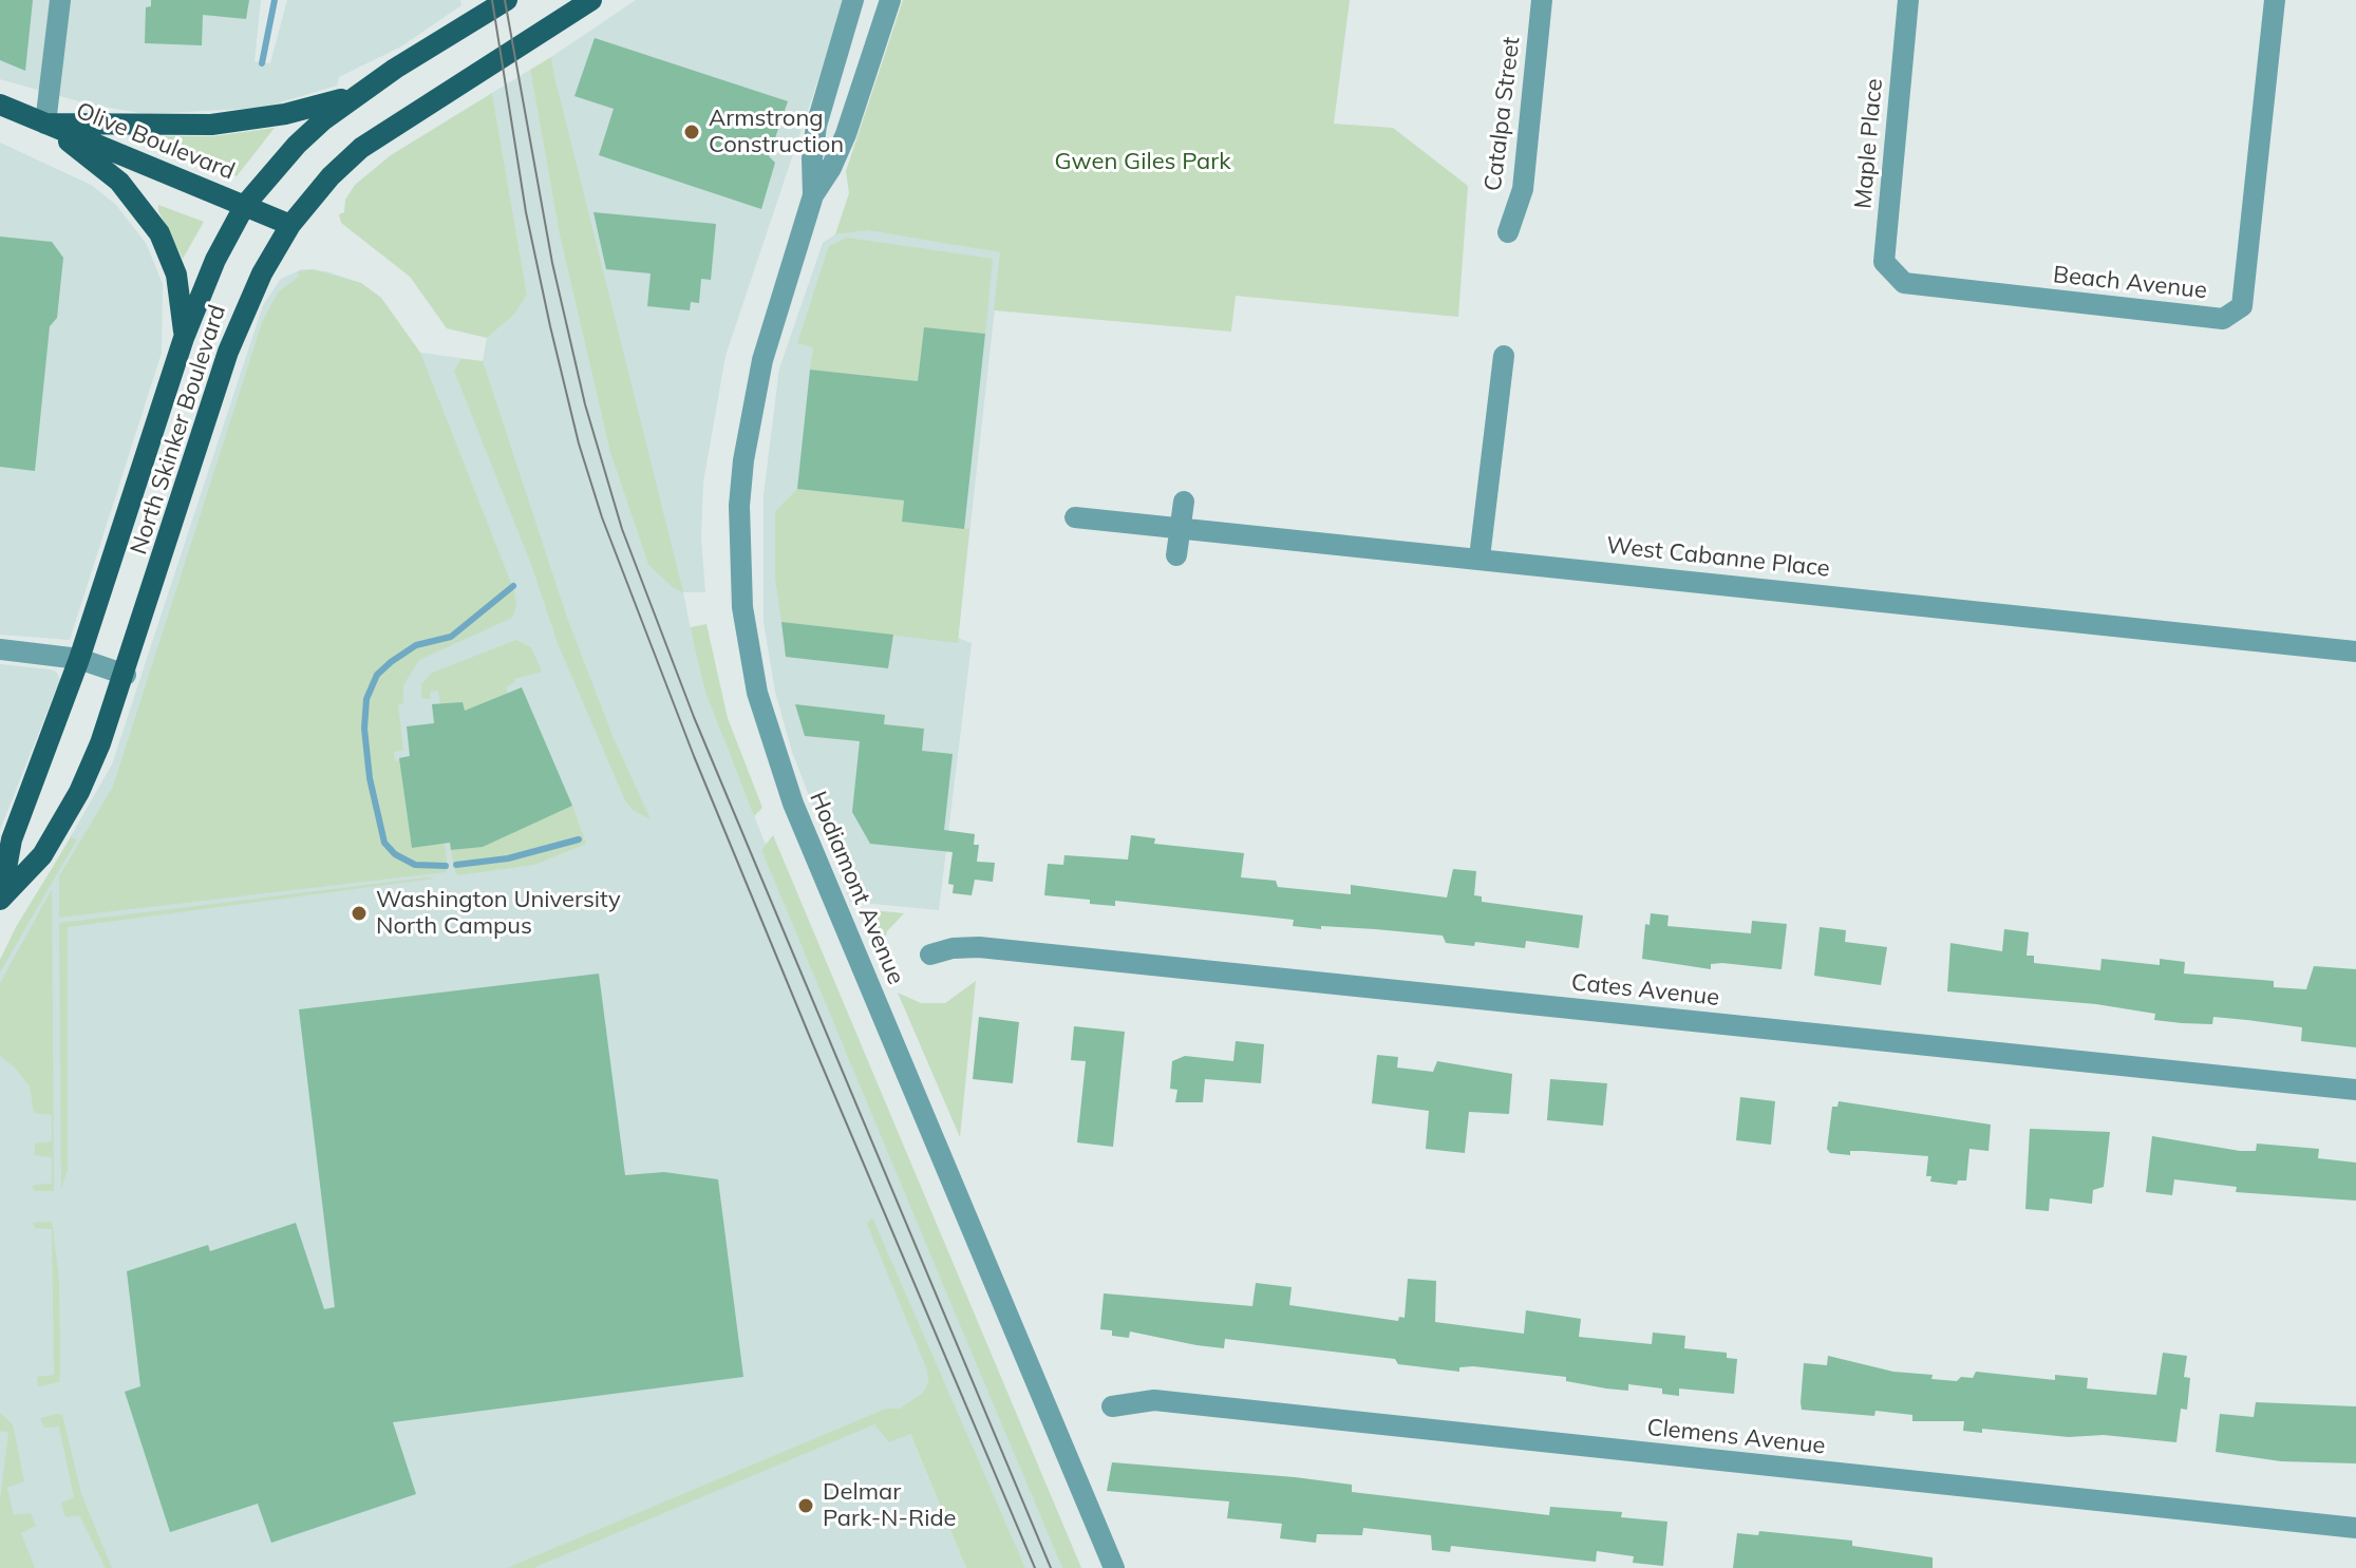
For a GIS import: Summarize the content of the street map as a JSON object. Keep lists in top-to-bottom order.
{
  "streets": {
    "main road": ["Olive Boulevard", "North Skinker Boulevard"],
    "street": [
      "Catalpa Street",
      "Maple Place",
      "Beach Avenue",
      "West Cabanne Place",
      "Hodiamont Avenue",
      "Cates Avenue",
      "Clemens Avenue"
    ]
  },
  "crossings": [
    ["Olive Boulevard", "North Skinker Boulevard"],
    ["Maple Place", "Beach Avenue"]
  ],
  "parks": ["Gwen Giles Park"],
  "places": ["Armstrong Construction", "Washington University North Campus", "Delmar Park-N-Ride"]
}
